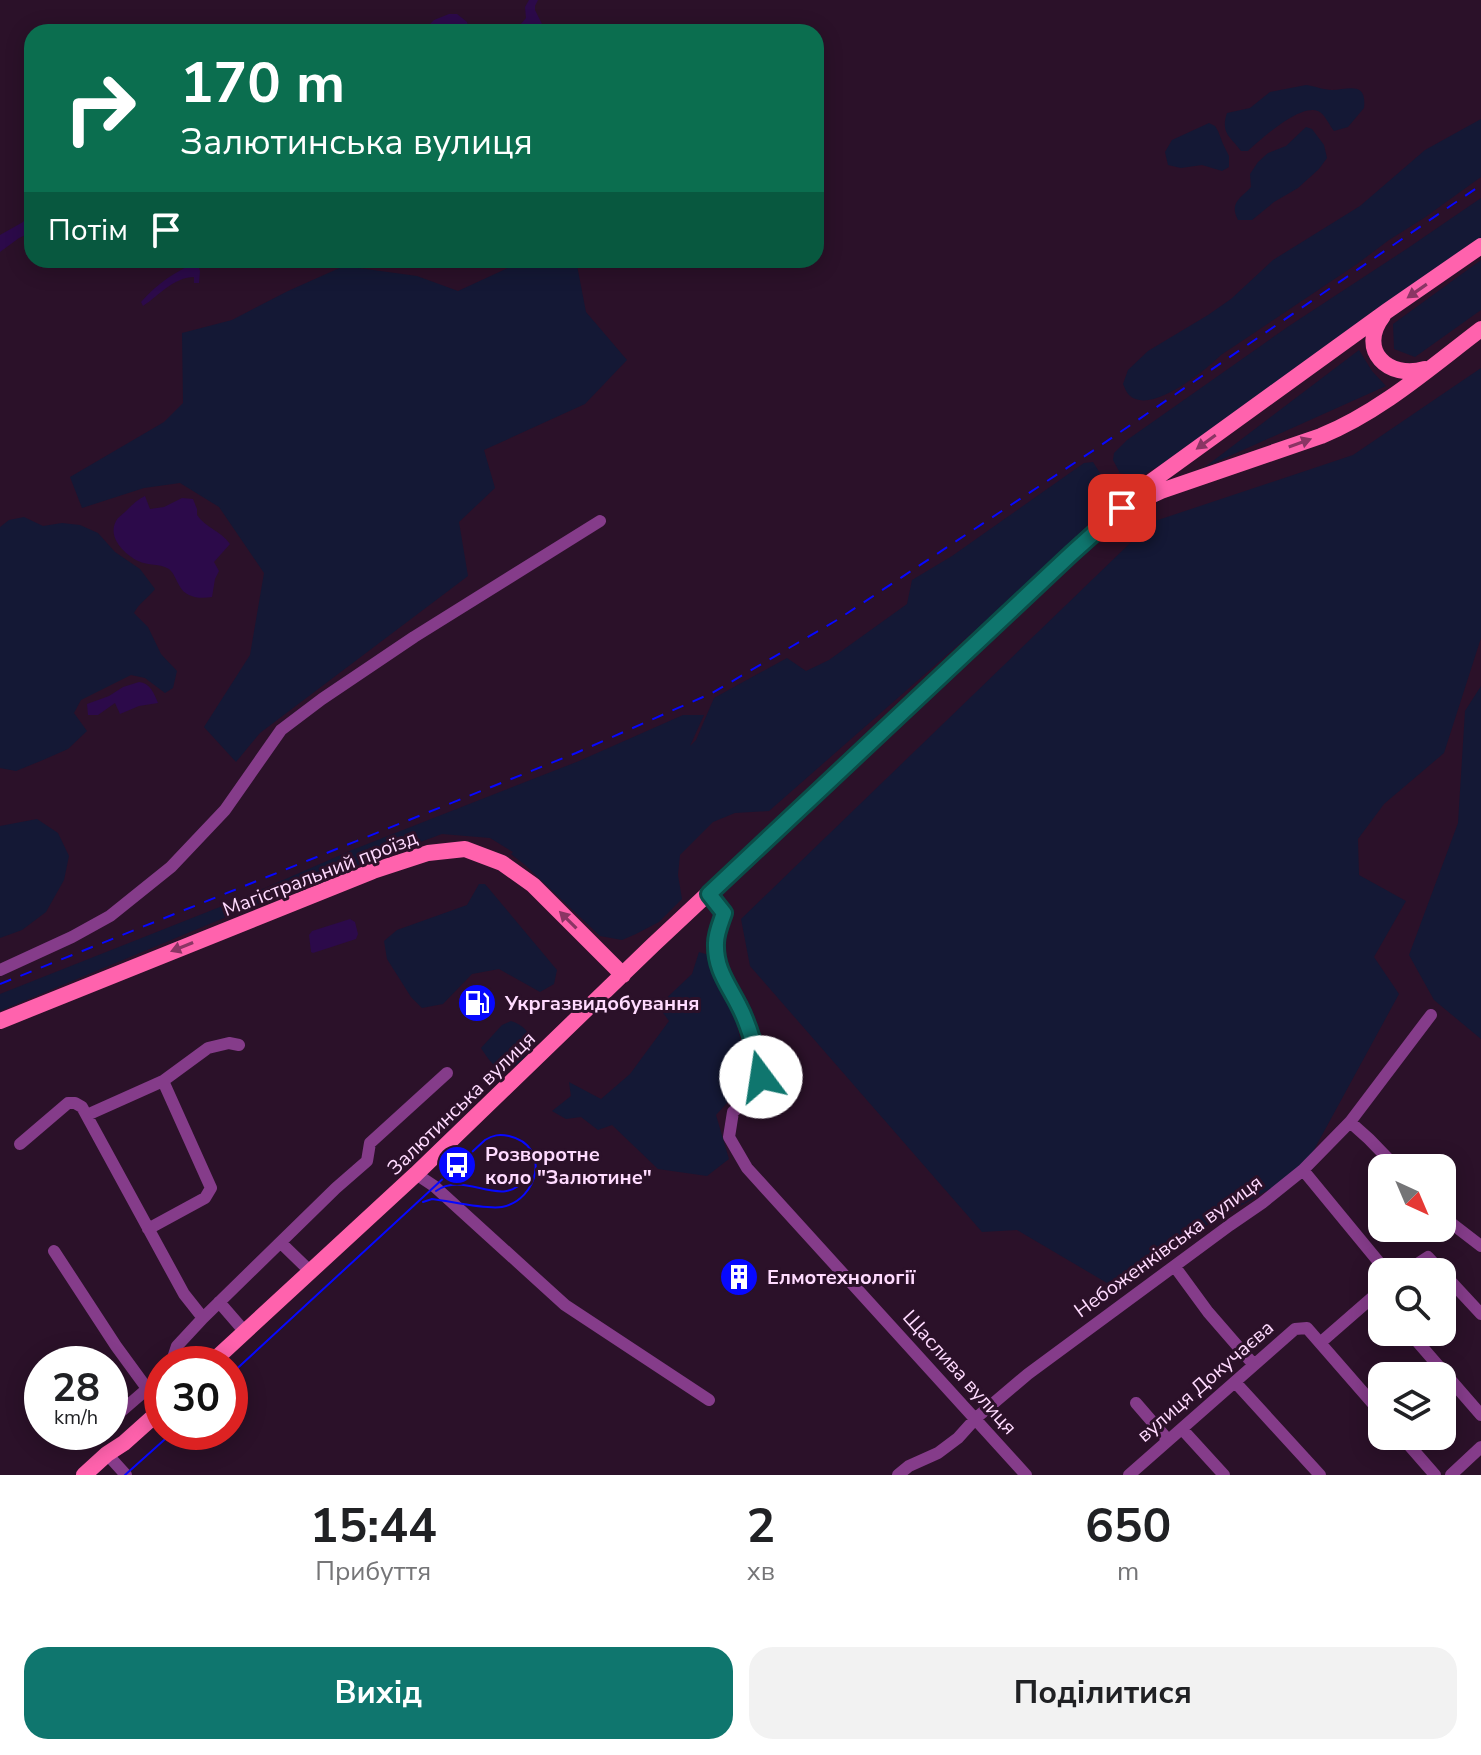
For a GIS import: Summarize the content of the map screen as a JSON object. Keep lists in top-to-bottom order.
{
  "streets": {
    "main road": ["Магістральний проїзд", "Залютинська вулиця"],
    "street": ["Небоженківська вулиця", "Щаслива вулиця", "вулиця Докучаєва"]
  },
  "crossings": [
    ["Магістральний проїзд", "Залютинська вулиця"],
    ["Залютинська вулиця", "Щаслива вулиця"],
    ["Небоженківська вулиця", "Щаслива вулиця"]
  ],
  "one_way": ["Магістральний проїзд"],
  "places": {
    "fuel station": ["Укргазвидобування"],
    "bus stop": ["Розворотне коло \"Залютине\""],
    "building": ["Елмотехнології"]
  },
  "north": "bottom right",
  "page": {
    "turn": ["170 m", "Залютинська вулиця"],
    "then": "Потім",
    "speed": "28 km/h",
    "limit": "30",
    "eta": [
      "15:44",
      "Прибуття",
      "2",
      "хв",
      "650",
      "m"
    ],
    "buttons": ["Вихід", "Поділитися"]
  }
}
